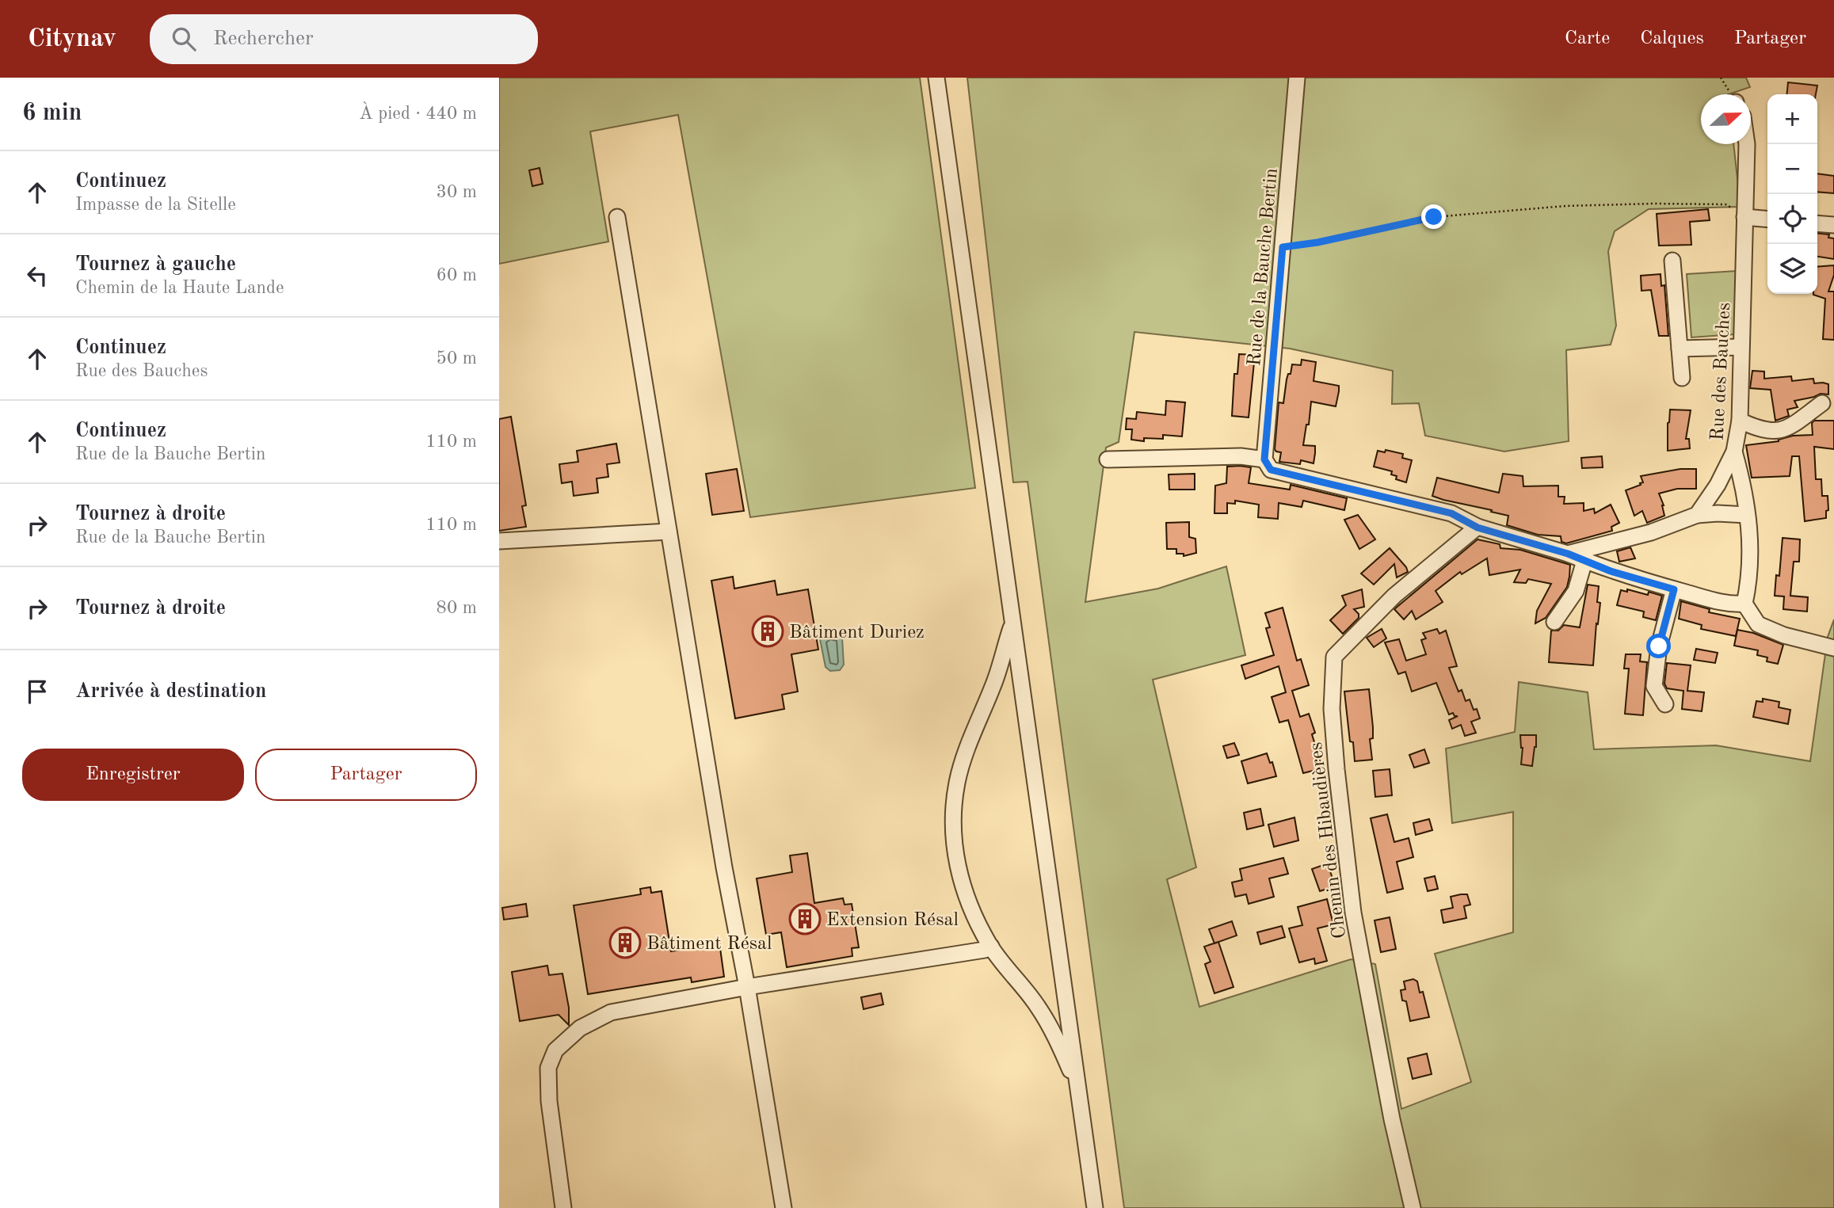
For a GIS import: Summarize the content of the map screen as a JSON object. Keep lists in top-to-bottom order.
{
  "streets": {
    "street": ["Rue de la Bauche Bertin", "Rue des Bauches", "Chemin des Hibaudières"]
  },
  "places": {
    "building": ["Bâtiment Duriez", "Extension Résal", "Bâtiment Résal"]
  },
  "north": "right",
  "page": {
    "header": "Citynav",
    "search": "Rechercher",
    "nav": ["Carte", "Calques", "Partager"],
    "heading": ["6 min", "À pied · 440 m"],
    "map_buttons": ["+", "−"],
    "list": [
      ["Continuez", "Impasse de la Sitelle", "30 m"],
      ["Tournez à gauche", "Chemin de la Haute Lande", "60 m"],
      ["Continuez", "Rue des Bauches", "50 m"],
      ["Continuez", "Rue de la Bauche Bertin", "110 m"],
      ["Tournez à droite", "Rue de la Bauche Bertin", "110 m"],
      ["Tournez à droite", "80 m"],
      "Arrivée à destination"
    ],
    "buttons": ["Enregistrer", "Partager"]
  }
}
